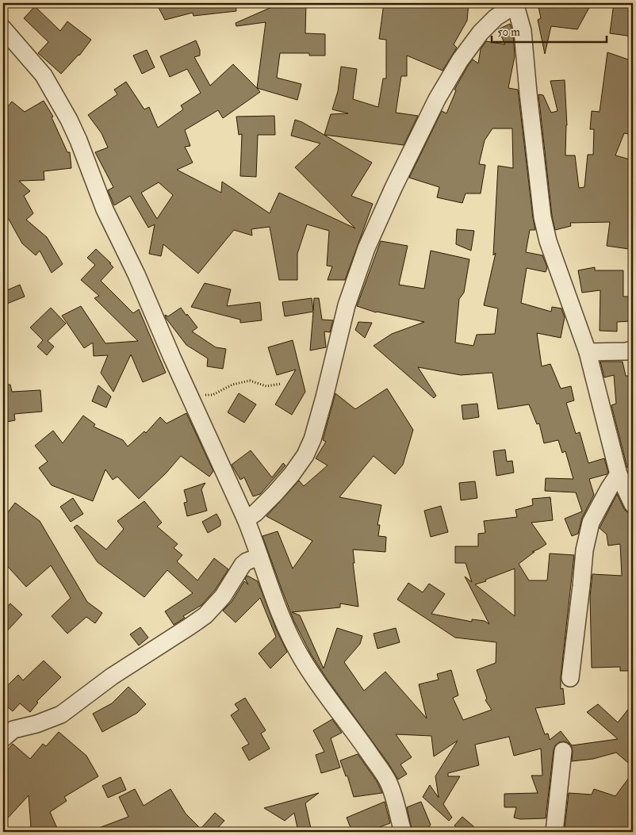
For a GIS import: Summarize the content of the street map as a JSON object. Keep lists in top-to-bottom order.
{
  "scale_bar": "50 m"
}
